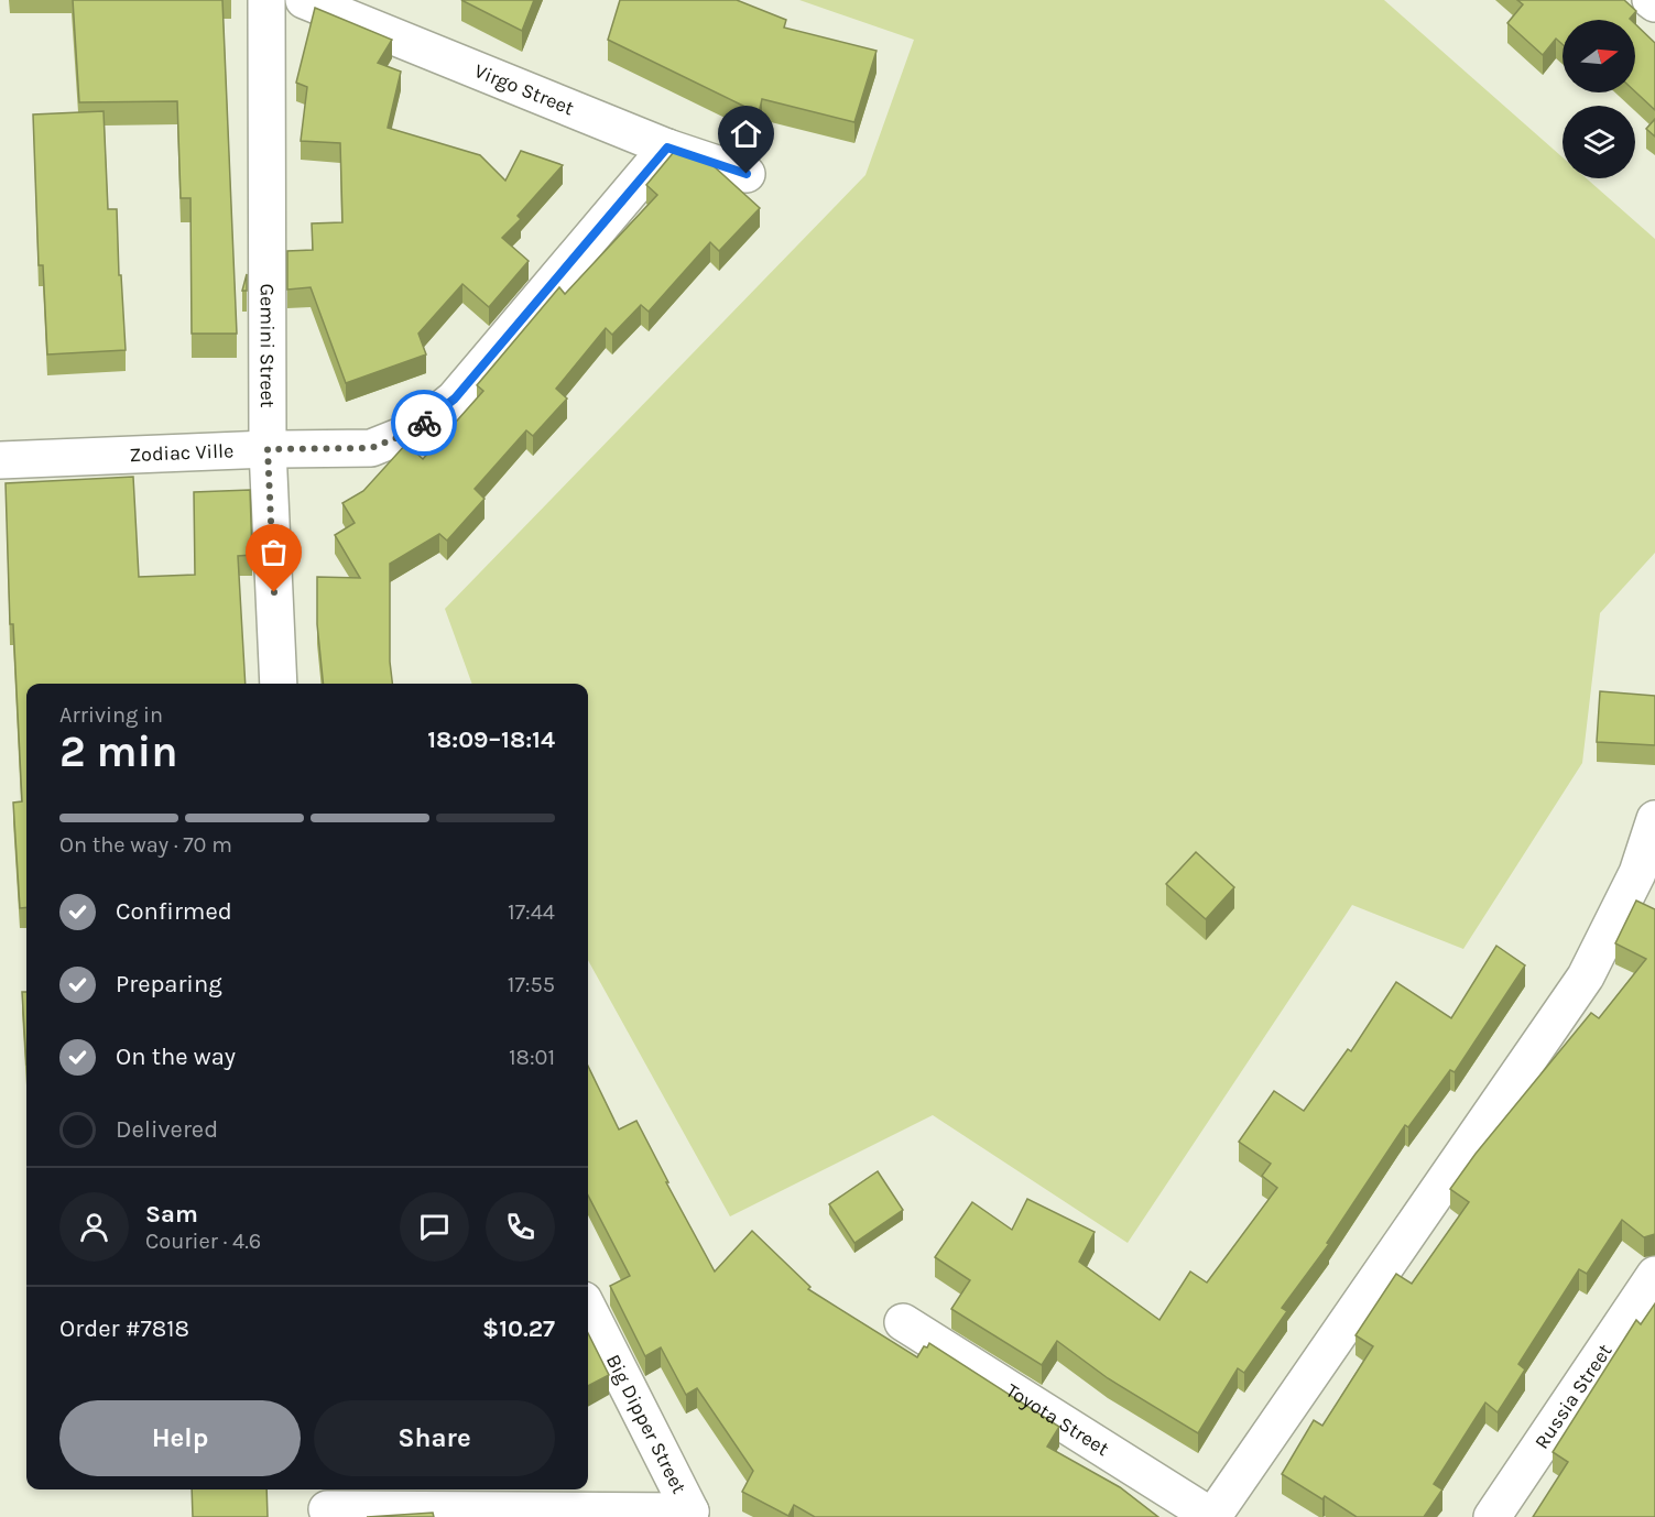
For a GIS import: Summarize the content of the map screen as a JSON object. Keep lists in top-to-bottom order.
{
  "streets": {
    "street": [
      "Virgo Street",
      "Gemini Street",
      "Zodiac Ville",
      "Russia Street",
      "Toyota Street",
      "Big Dipper Street"
    ]
  },
  "crossings": [
    ["Virgo Street", "Zodiac Ville"],
    ["Gemini Street", "Zodiac Ville"]
  ],
  "north": "right",
  "page": {
    "heading": ["2 min", "Arriving in", "18:09–18:14"],
    "panel": [
      "Sam",
      "Courier · 4.6",
      "Order #7818",
      "$10.27"
    ],
    "bar": "On the way · 70 m",
    "list": [
      ["Confirmed", "17:44"],
      ["Preparing", "17:55"],
      ["On the way", "18:01"],
      "Delivered"
    ],
    "buttons": ["Help", "Share"]
  }
}
